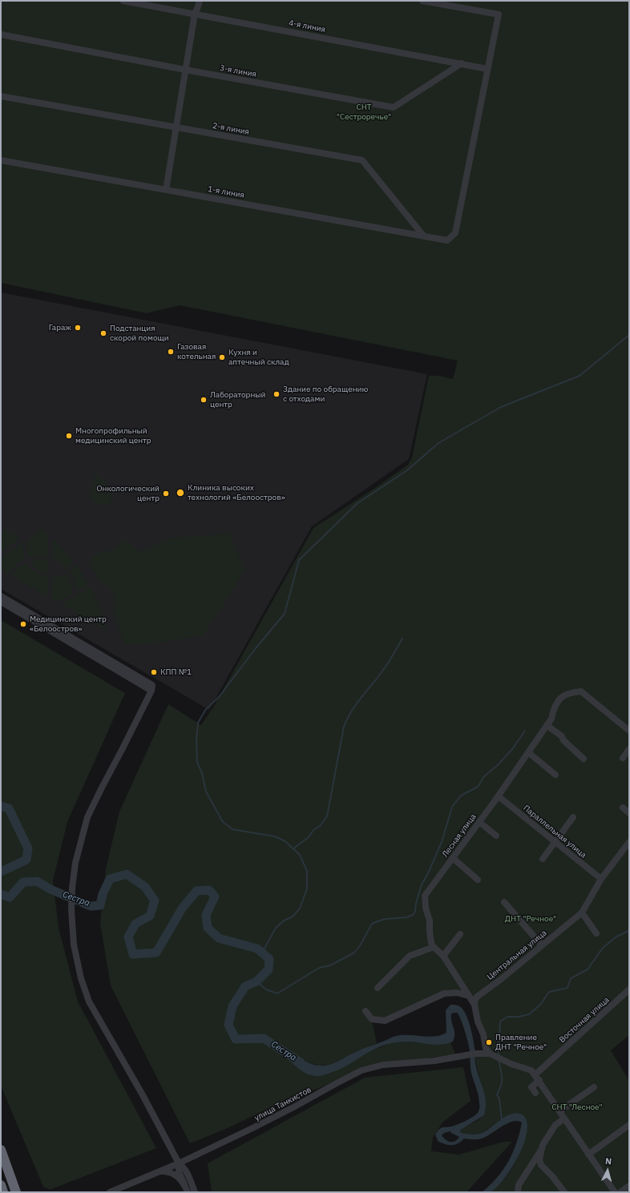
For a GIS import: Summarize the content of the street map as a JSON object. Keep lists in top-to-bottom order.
{
  "streets": {
    "street": [
      "4-я линия",
      "3-я линия",
      "2-я линия",
      "1-я линия",
      "Параллельная улица",
      "Лесная улица",
      "Центральная улица",
      "Восточная улица",
      "улица Танкистов"
    ]
  },
  "crossings": [
    ["4-я линия", "3-я линия"],
    ["4-я линия", "1-я линия"],
    ["2-я линия", "1-я линия"],
    ["Параллельная улица", "Лесная улица"],
    ["Параллельная улица", "Центральная улица"]
  ],
  "water": ["Сестра"],
  "parks": ["СНТ \"Сестроречье\"", "ДНТ \"Речное\"", "СНТ \"Лесное\""],
  "places": [
    "Гараж",
    "Подстанция скорой помощи",
    "Газовая котельная",
    "Кухня и аптечный склад",
    "Здание по обращению с отходами",
    "Лабораторный центр",
    "Многопрофильный медицинский центр",
    "Клиника высоких технологий «Белоостров»",
    "Онкологический центр",
    "Медицинский центр «Белоостров»",
    "КПП №1",
    "Правление ДНТ \"Речное\""
  ],
  "north": "top"
}
